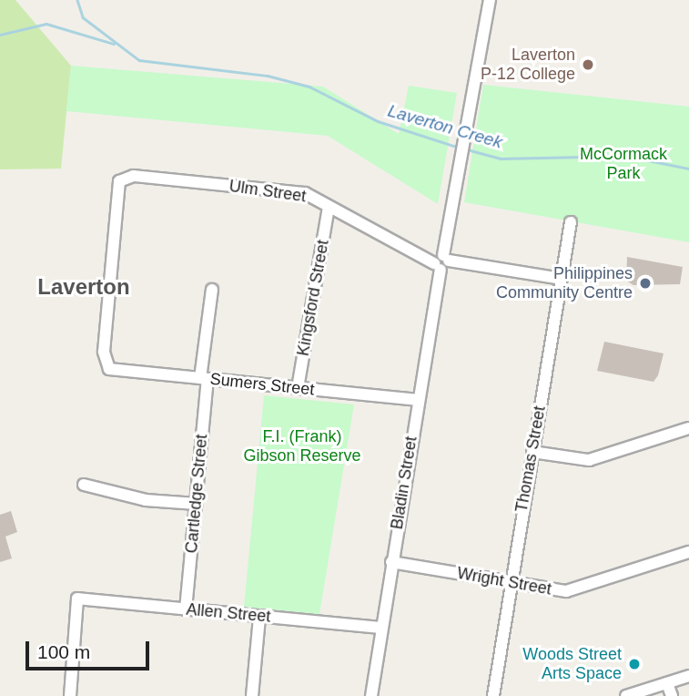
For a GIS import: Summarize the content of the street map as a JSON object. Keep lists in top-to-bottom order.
{
  "streets": {
    "street": [
      "Ulm Street",
      "Kingsford Street",
      "Sumers Street",
      "Thomas Street",
      "Bladin Street",
      "Cartledge Street",
      "Wright Street",
      "Allen Street"
    ]
  },
  "crossings": [
    ["Ulm Street", "Kingsford Street"],
    ["Ulm Street", "Sumers Street"],
    ["Ulm Street", "Thomas Street"],
    ["Ulm Street", "Bladin Street"],
    ["Kingsford Street", "Sumers Street"],
    ["Sumers Street", "Bladin Street"],
    ["Sumers Street", "Cartledge Street"],
    ["Thomas Street", "Wright Street"],
    ["Bladin Street", "Wright Street"],
    ["Bladin Street", "Allen Street"],
    ["Cartledge Street", "Allen Street"]
  ],
  "districts": ["Laverton"],
  "water": ["Laverton Creek"],
  "parks": ["McCormack Park", "F.I. (Frank) Gibson Reserve"],
  "places": ["Laverton P-12 College", "Philippines Community Centre", "Woods Street Arts Space"],
  "scale_bar": "100 m"
}
